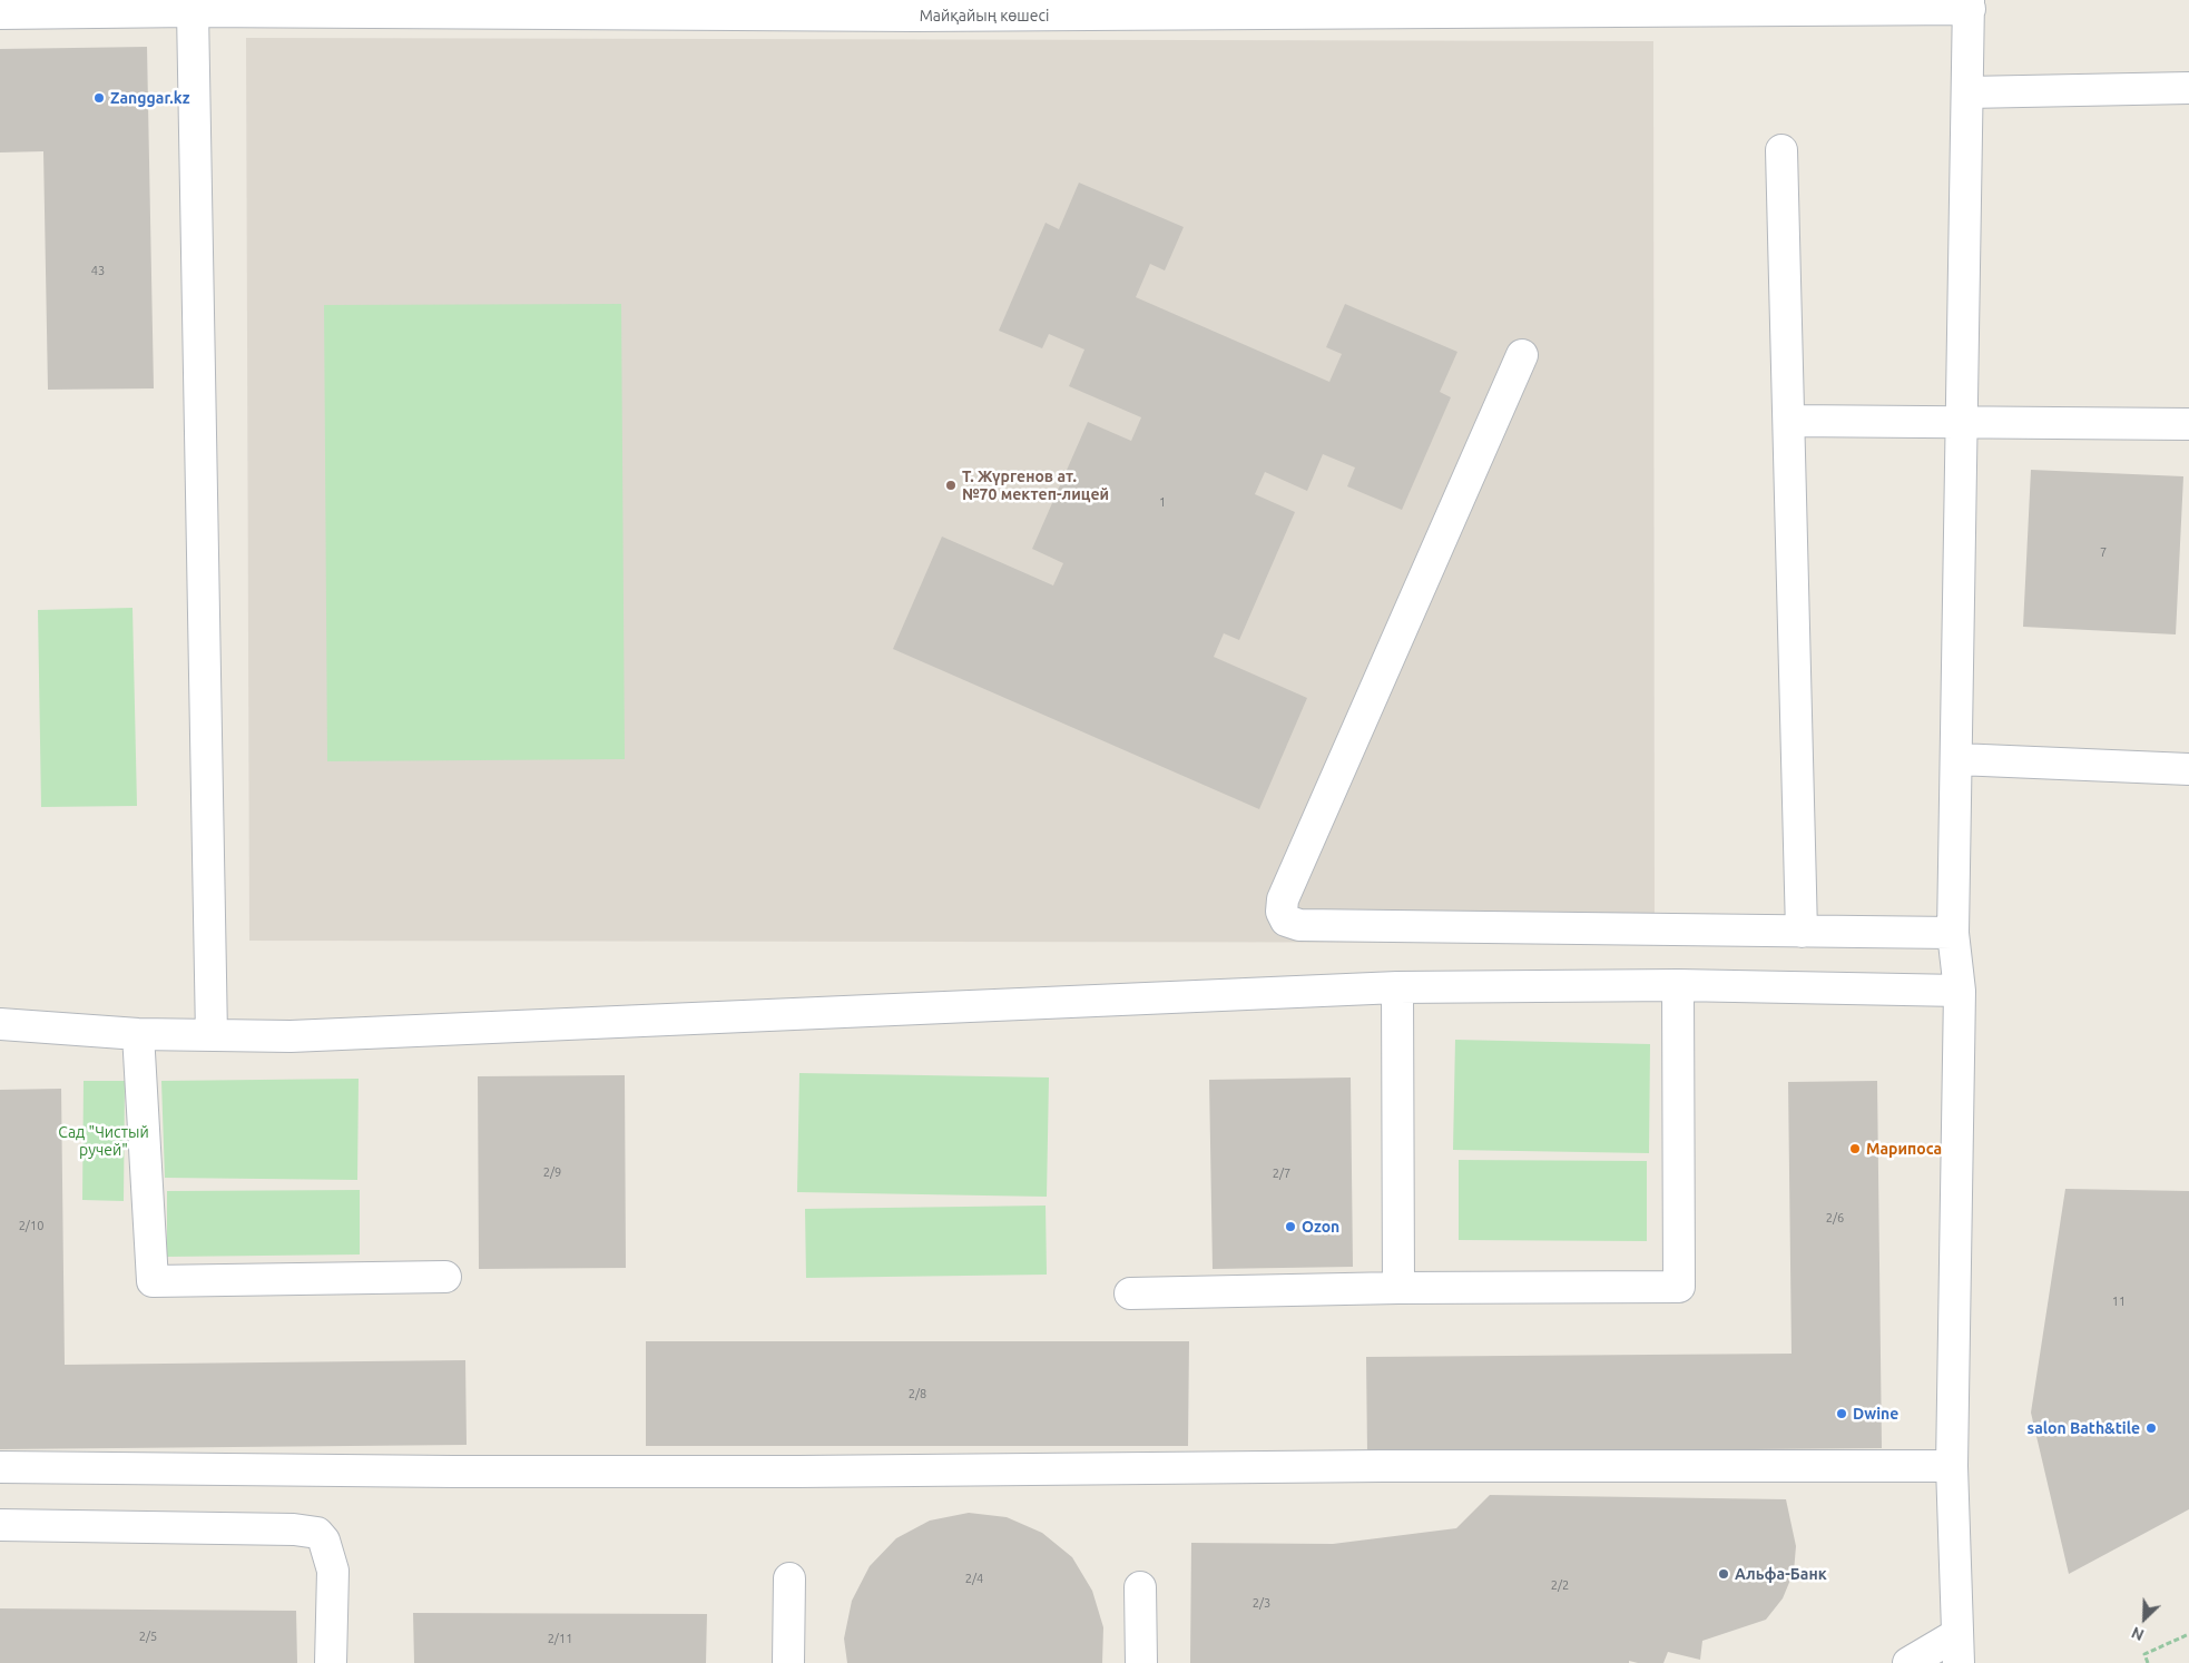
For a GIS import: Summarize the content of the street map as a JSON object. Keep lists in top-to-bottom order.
{
  "streets": {
    "street": ["Майқайың көшесі"]
  },
  "parks": ["Сад \"Чистый ручей\""],
  "places": [
    "Zanggar.kz",
    "Т. Жүргенов ат. №70 мектеп-лицей",
    "Марипоса",
    "Ozon",
    "Dwine",
    "salon Bath&tile",
    "Альфа-Банк"
  ],
  "house_numbers": [
    "43",
    "1",
    "7",
    "2/9",
    "2/7",
    "2/6",
    "2/10",
    "11",
    "2/8",
    "2/4",
    "2/2",
    "2/3",
    "2/5",
    "2/11"
  ],
  "north": "bottom left"
}
